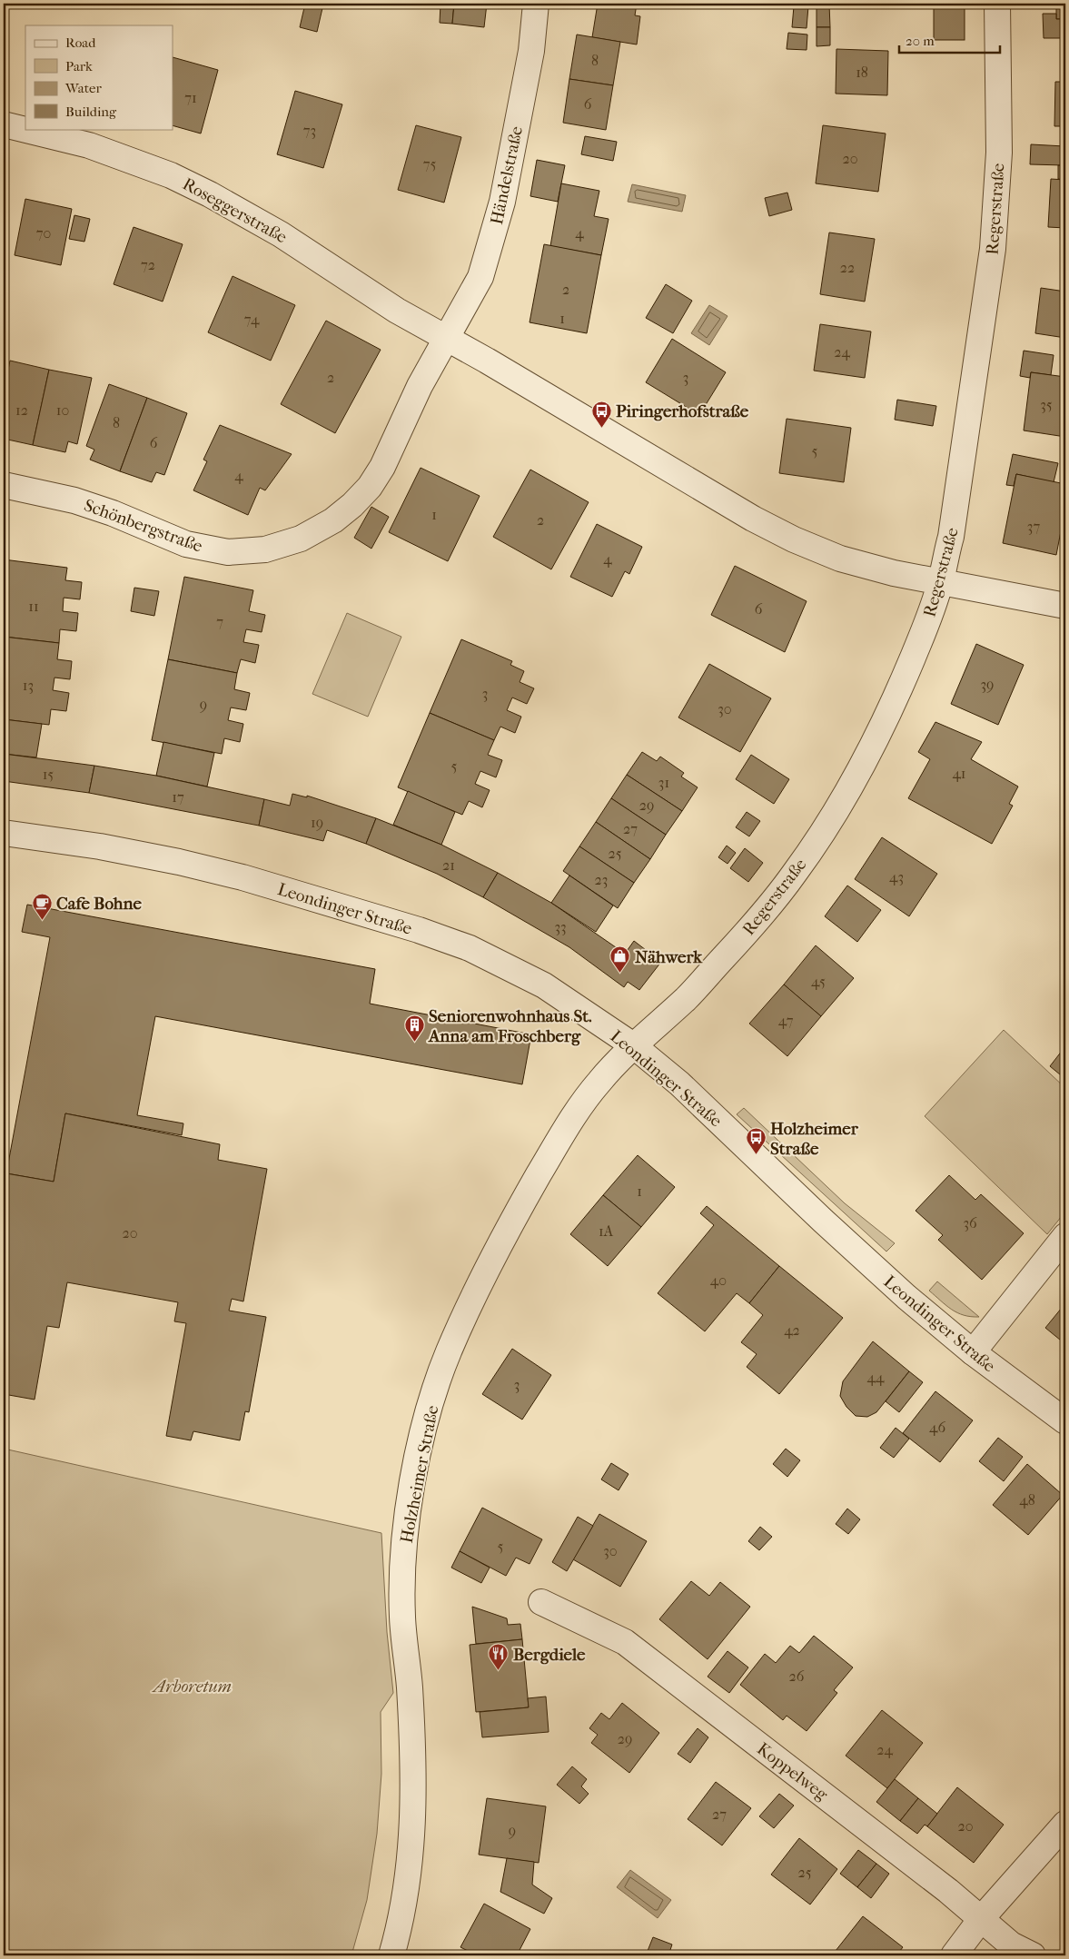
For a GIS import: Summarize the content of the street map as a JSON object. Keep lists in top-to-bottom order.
{
  "streets": {
    "street": [
      "Händelstraße",
      "Regerstraße",
      "Roseggerstraße",
      "Schönbergstraße",
      "Leondinger Straße",
      "Holzheimer Straße",
      "Koppelweg"
    ]
  },
  "crossings": [
    ["Händelstraße", "Roseggerstraße"],
    ["Händelstraße", "Schönbergstraße"],
    ["Regerstraße", "Leondinger Straße"],
    ["Regerstraße", "Holzheimer Straße"],
    ["Roseggerstraße", "Schönbergstraße"],
    ["Leondinger Straße", "Holzheimer Straße"]
  ],
  "parks": ["Arboretum"],
  "places": {
    "bus stop": ["Piringerhofstraße", "Holzheimer Straße"],
    "cafe": ["Cafe Bohne"],
    "shop": ["Nähwerk"],
    "building": ["Seniorenwohnhaus St. Anna am Froschberg"],
    "restaurant": ["Bergdiele"]
  },
  "house_numbers": [
    "8",
    "18",
    "71",
    "6",
    "73",
    "20",
    "75",
    "70",
    "4",
    "72",
    "22",
    "2",
    "1",
    "74",
    "24",
    "2",
    "3",
    "35",
    "12",
    "10",
    "8",
    "6",
    "5",
    "4",
    "1",
    "2",
    "37",
    "4",
    "11",
    "6",
    "7",
    "39",
    "13",
    "3",
    "9",
    "30",
    "5",
    "41",
    "15",
    "31",
    "17",
    "29",
    "19",
    "27",
    "25",
    "21",
    "43",
    "23",
    "33",
    "45",
    "47",
    "1",
    "36",
    "1A",
    "20",
    "40",
    "42",
    "44",
    "3",
    "46",
    "48",
    "5",
    "30",
    "26",
    "29",
    "24",
    "27",
    "20",
    "9",
    "25"
  ],
  "legend": [
    "Road",
    "Park",
    "Water",
    "Building"
  ],
  "scale_bar": "20 m"
}
